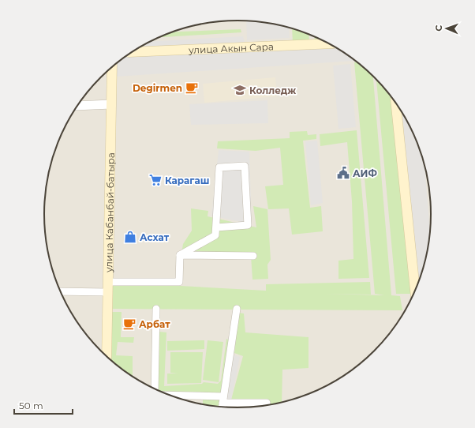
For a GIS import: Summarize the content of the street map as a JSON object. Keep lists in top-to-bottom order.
{
  "streets": {
    "main road": ["улица Акын Сара", "улица Кабанбай-батыра"]
  },
  "places": {
    "cafe": ["Degirmen", "Арбат"],
    "school or university": ["Колледж"],
    "public building": ["АИФ"],
    "supermarket": ["Карагаш"],
    "shop": ["Асхат"]
  },
  "scale_bar": "50 m",
  "north": "left"
}
